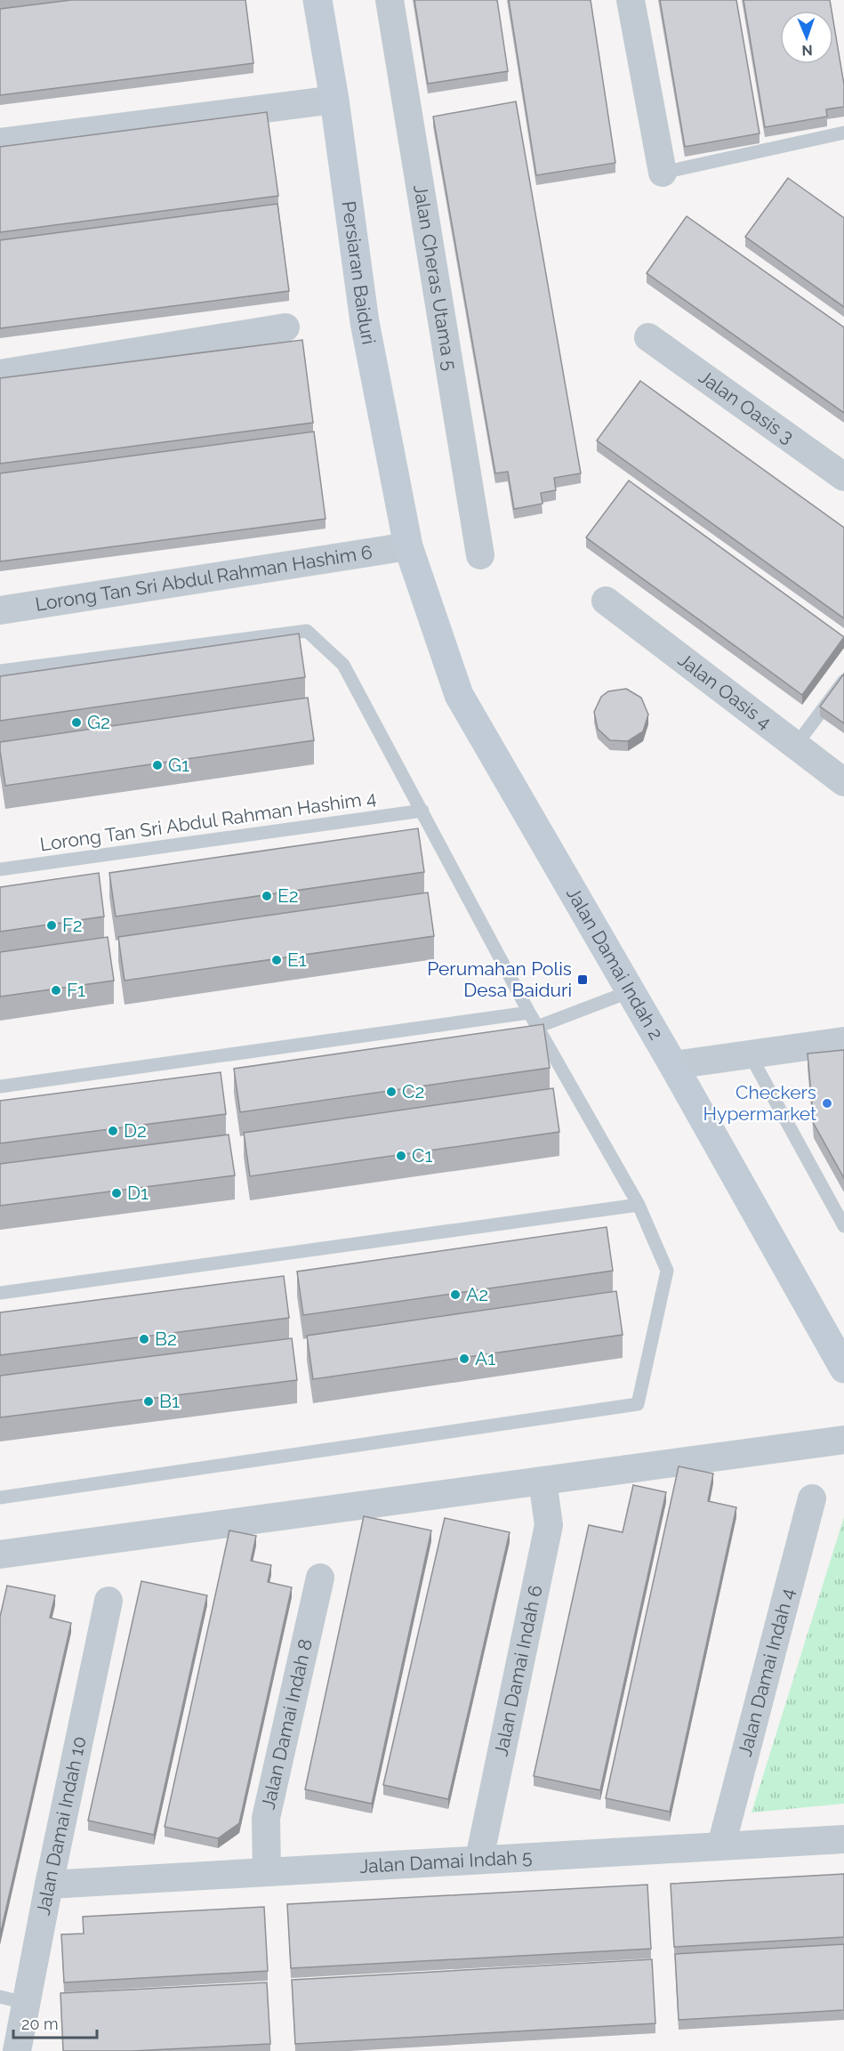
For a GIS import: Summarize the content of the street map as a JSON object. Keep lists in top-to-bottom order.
{
  "streets": {
    "street": [
      "Persiaran Baiduri",
      "Jalan Cheras Utama 5",
      "Jalan Oasis 3",
      "Lorong Tan Sri Abdul Rahman Hashim 6",
      "Jalan Oasis 4",
      "Jalan Damai Indah 2",
      "Jalan Damai Indah 6",
      "Jalan Damai Indah 4",
      "Jalan Damai Indah 8",
      "Jalan Damai Indah 10",
      "Jalan Damai Indah 5"
    ],
    "lane": ["Lorong Tan Sri Abdul Rahman Hashim 4"]
  },
  "crossings": [
    ["Persiaran Baiduri", "Lorong Tan Sri Abdul Rahman Hashim 6"],
    ["Persiaran Baiduri", "Jalan Damai Indah 2"],
    ["Lorong Tan Sri Abdul Rahman Hashim 6", "Jalan Damai Indah 2"],
    ["Jalan Damai Indah 6", "Jalan Damai Indah 5"],
    ["Jalan Damai Indah 4", "Jalan Damai Indah 5"],
    ["Jalan Damai Indah 8", "Jalan Damai Indah 5"],
    ["Jalan Damai Indah 10", "Jalan Damai Indah 5"]
  ],
  "places": {
    "other": [
      "G2",
      "G1",
      "E2",
      "F2",
      "E1",
      "F1",
      "C2",
      "Checkers Hypermarket",
      "D2",
      "C1",
      "D1",
      "A2",
      "B2",
      "A1",
      "B1"
    ],
    "transit": ["Perumahan Polis Desa Baiduri"]
  },
  "scale_bar": "20 m",
  "north": "bottom"
}
